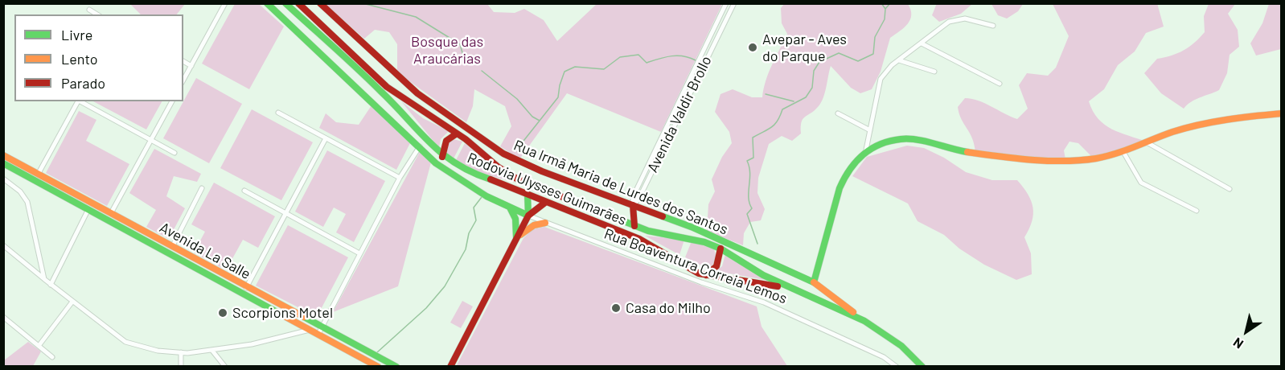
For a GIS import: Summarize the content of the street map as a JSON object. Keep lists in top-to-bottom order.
{
  "streets": {
    "main road": [
      "Rua Irmã Maria de Lurdes dos Santos",
      "Rodovia Ulysses Guimarães",
      "Avenida La Salle",
      "Rua Boaventura Correia Lemos"
    ],
    "street": ["Avenida Valdir Brollo"]
  },
  "crossings": [
    ["Avenida Valdir Brollo", "Rua Irmã Maria de Lurdes dos Santos"],
    ["Avenida Valdir Brollo", "Rodovia Ulysses Guimarães"],
    ["Rua Irmã Maria de Lurdes dos Santos", "Rodovia Ulysses Guimarães"]
  ],
  "parks": ["Bosque das Araucárias"],
  "places": ["Avepar - Aves do Parque", "Casa do Milho", "Scorpions Motel"],
  "legend": ["Livre", "Lento", "Parado"],
  "north": "bottom left"
}
